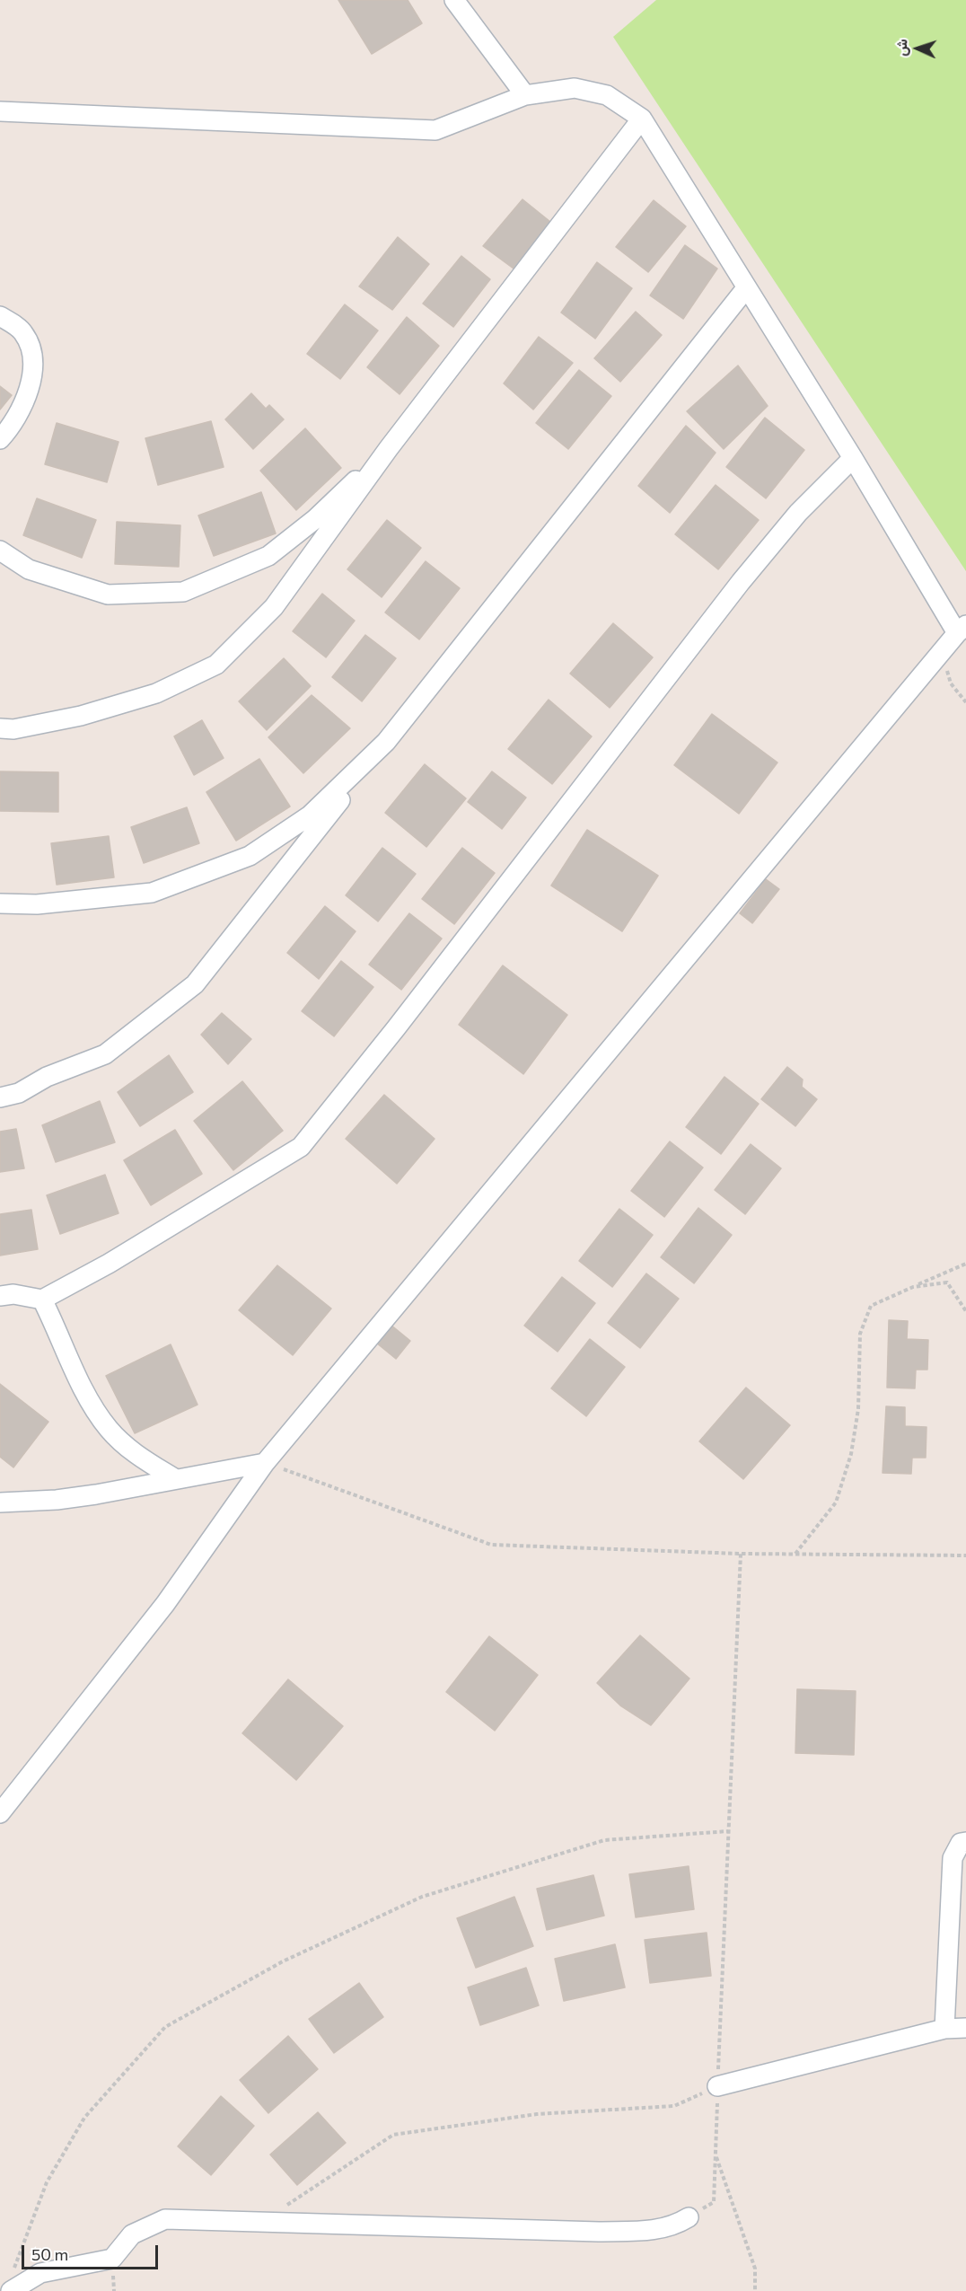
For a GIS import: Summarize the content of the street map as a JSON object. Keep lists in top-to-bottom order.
{
  "scale_bar": "50 m",
  "north": "left"
}
